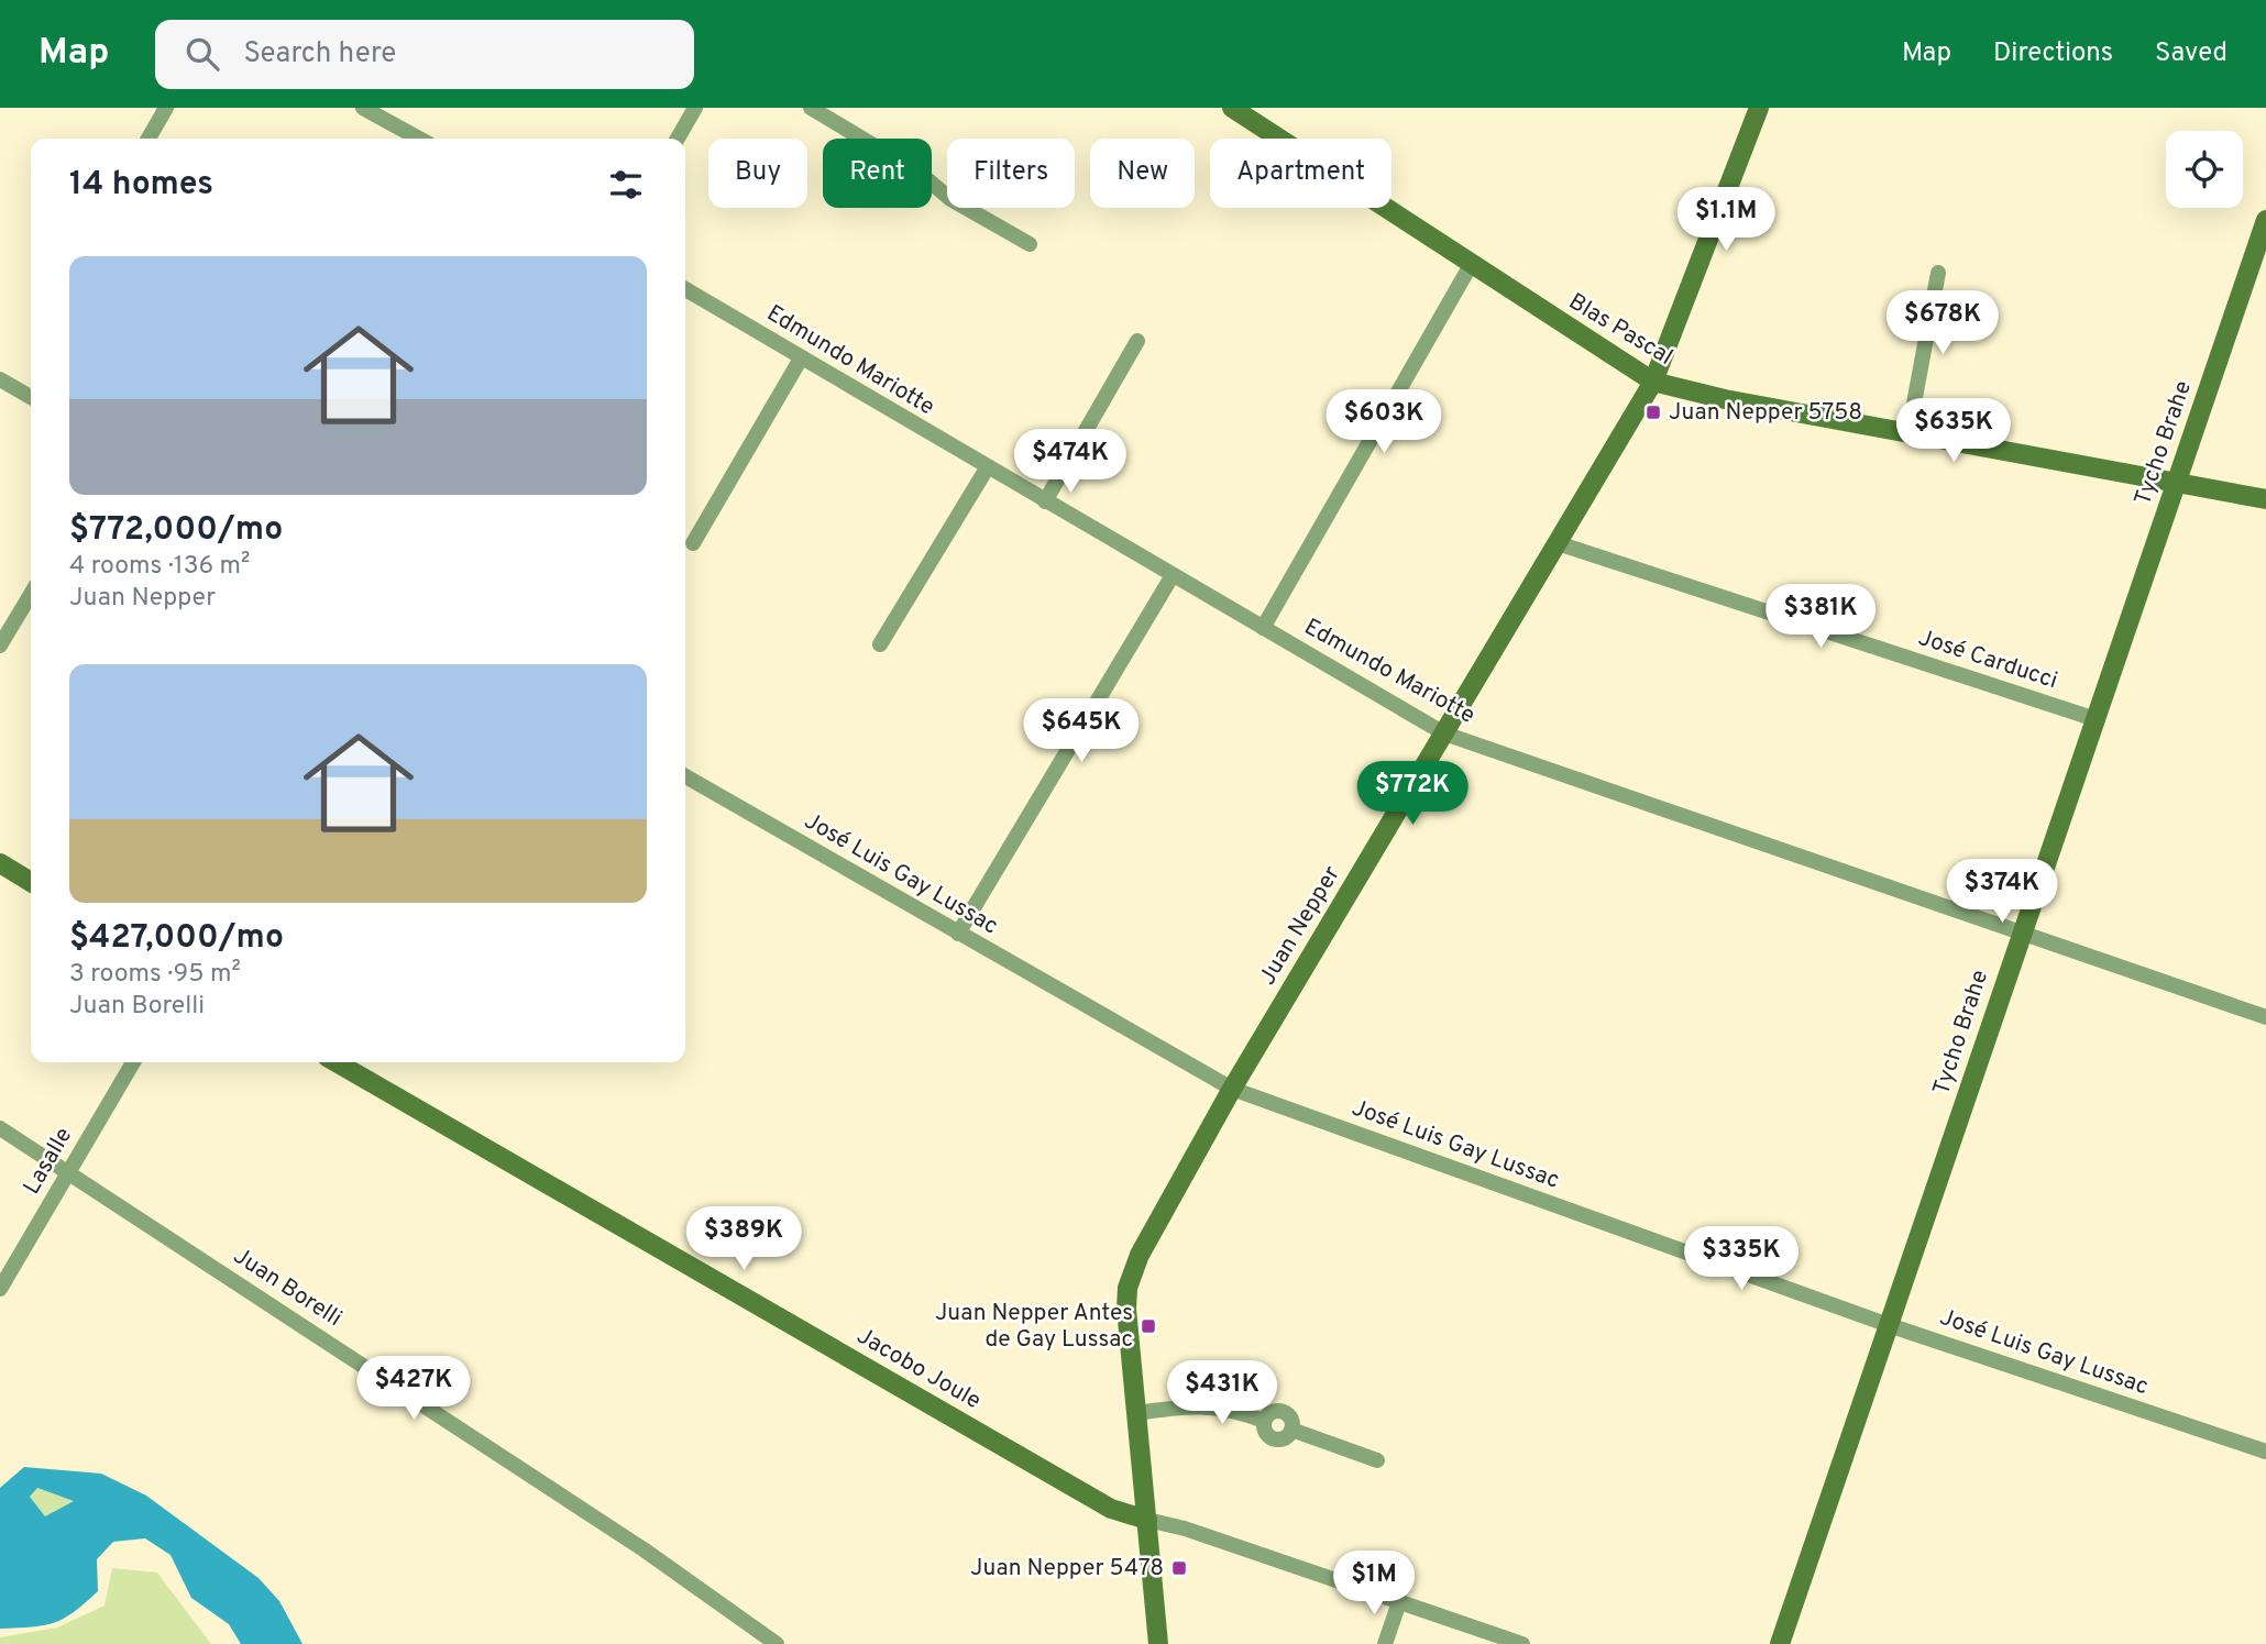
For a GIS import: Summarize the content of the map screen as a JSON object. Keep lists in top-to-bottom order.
{
  "streets": {
    "main road": [
      "Blas Pascal",
      "Tycho Brahe",
      "Juan Nepper",
      "Jacobo Joule"
    ],
    "street": [
      "Edmundo Mariotte",
      "José Carducci",
      "José Luis Gay Lussac",
      "Lasalle",
      "Juan Borelli"
    ]
  },
  "crossings": [
    ["Blas Pascal", "Tycho Brahe"],
    ["Blas Pascal", "Juan Nepper"],
    ["Edmundo Mariotte", "Tycho Brahe"],
    ["Edmundo Mariotte", "Juan Nepper"],
    ["Tycho Brahe", "José Carducci"],
    ["Tycho Brahe", "José Luis Gay Lussac"],
    ["José Carducci", "Juan Nepper"],
    ["José Luis Gay Lussac", "Juan Nepper"],
    ["Juan Nepper", "Jacobo Joule"],
    ["Lasalle", "Juan Borelli"]
  ],
  "places": {
    "transit": ["Juan Nepper 5758", "Juan Nepper Antes de Gay Lussac", "Juan Nepper 5478"]
  },
  "page": {
    "header": "Map",
    "search": "Search here",
    "nav": ["Map", "Directions", "Saved"],
    "chip": [
      "Buy",
      "Rent",
      "Filters",
      "New",
      "Apartment"
    ],
    "heading": "14 homes",
    "price": [
      "$1.1M",
      "$678K",
      "$603K",
      "$635K",
      "$474K",
      "$381K",
      "$645K",
      "$772K",
      "$374K",
      "$389K",
      "$335K",
      "$427K",
      "$431K",
      "$1M"
    ],
    "list": [
      {
        "name": "$772,000/mo",
        "note": "4 rooms · 136 m² · Juan Nepper"
      },
      {
        "name": "$427,000/mo",
        "note": "3 rooms · 95 m² · Juan Borelli"
      }
    ]
  }
}
